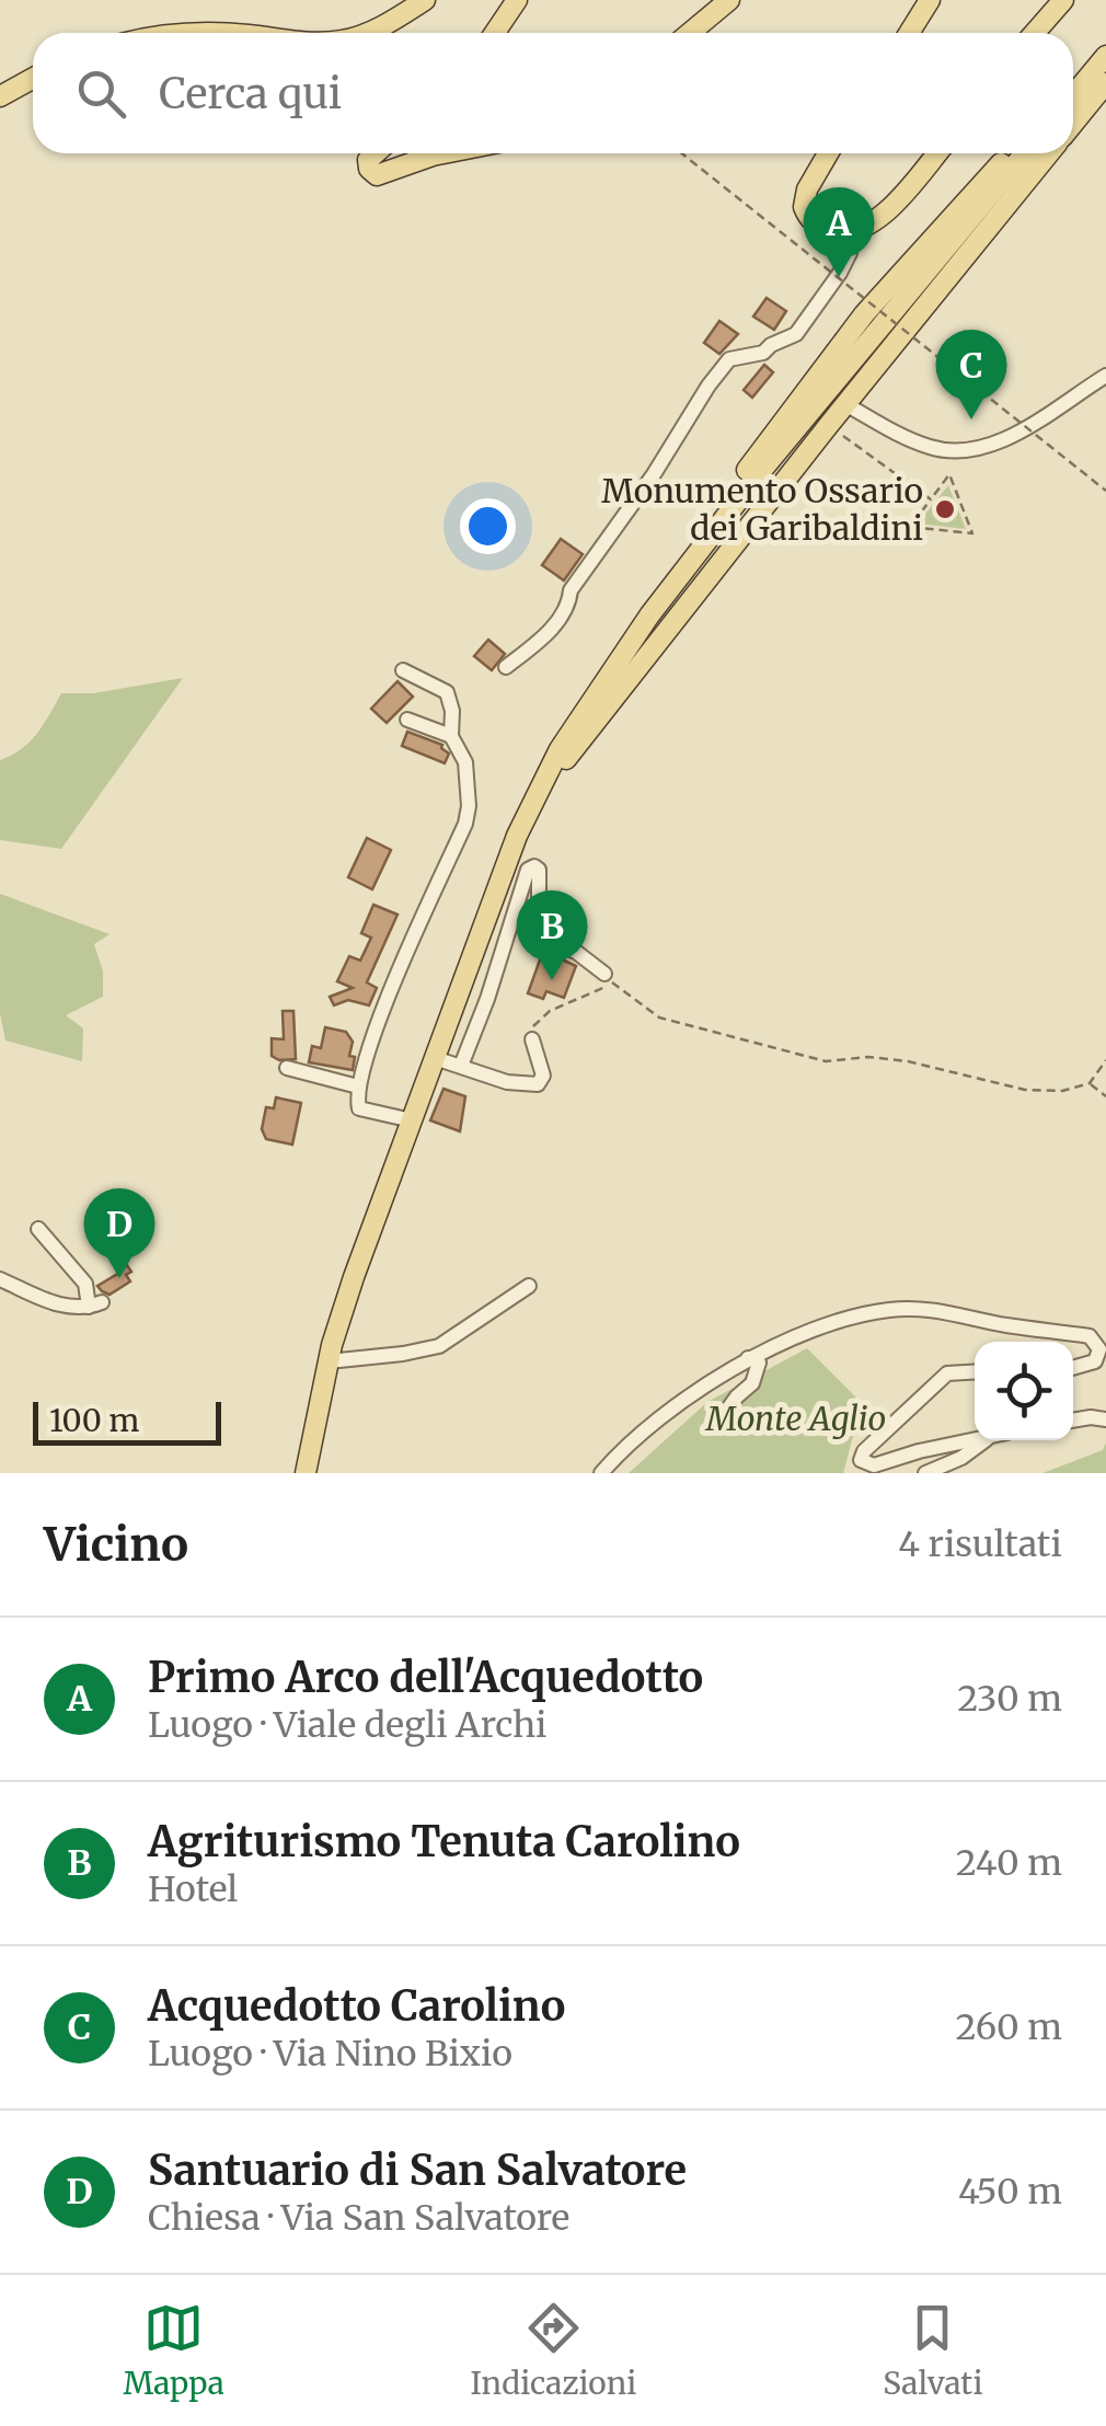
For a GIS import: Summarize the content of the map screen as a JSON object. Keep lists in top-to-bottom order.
{
  "parks": ["Monte Aglio"],
  "places": ["Monumento Ossario dei Garibaldini"],
  "scale_bar": "100 m",
  "page": {
    "search": "Cerca qui",
    "pins": [
      "A",
      "C",
      "B",
      "D"
    ],
    "scale": "100 m",
    "heading": ["Vicino", "4 risultati"],
    "list": [
      {
        "mark": "A",
        "name": "Primo Arco dell'Acquedotto",
        "note": "Luogo · Viale degli Archi",
        "value": "230 m"
      },
      {
        "mark": "B",
        "name": "Agriturismo Tenuta Carolino",
        "note": "Hotel",
        "value": "240 m"
      },
      {
        "mark": "C",
        "name": "Acquedotto Carolino",
        "note": "Luogo · Via Nino Bixio",
        "value": "260 m"
      },
      {
        "mark": "D",
        "name": "Santuario di San Salvatore",
        "note": "Chiesa · Via San Salvatore",
        "value": "450 m"
      }
    ],
    "nav": ["Mappa", "Indicazioni", "Salvati"]
  }
}
